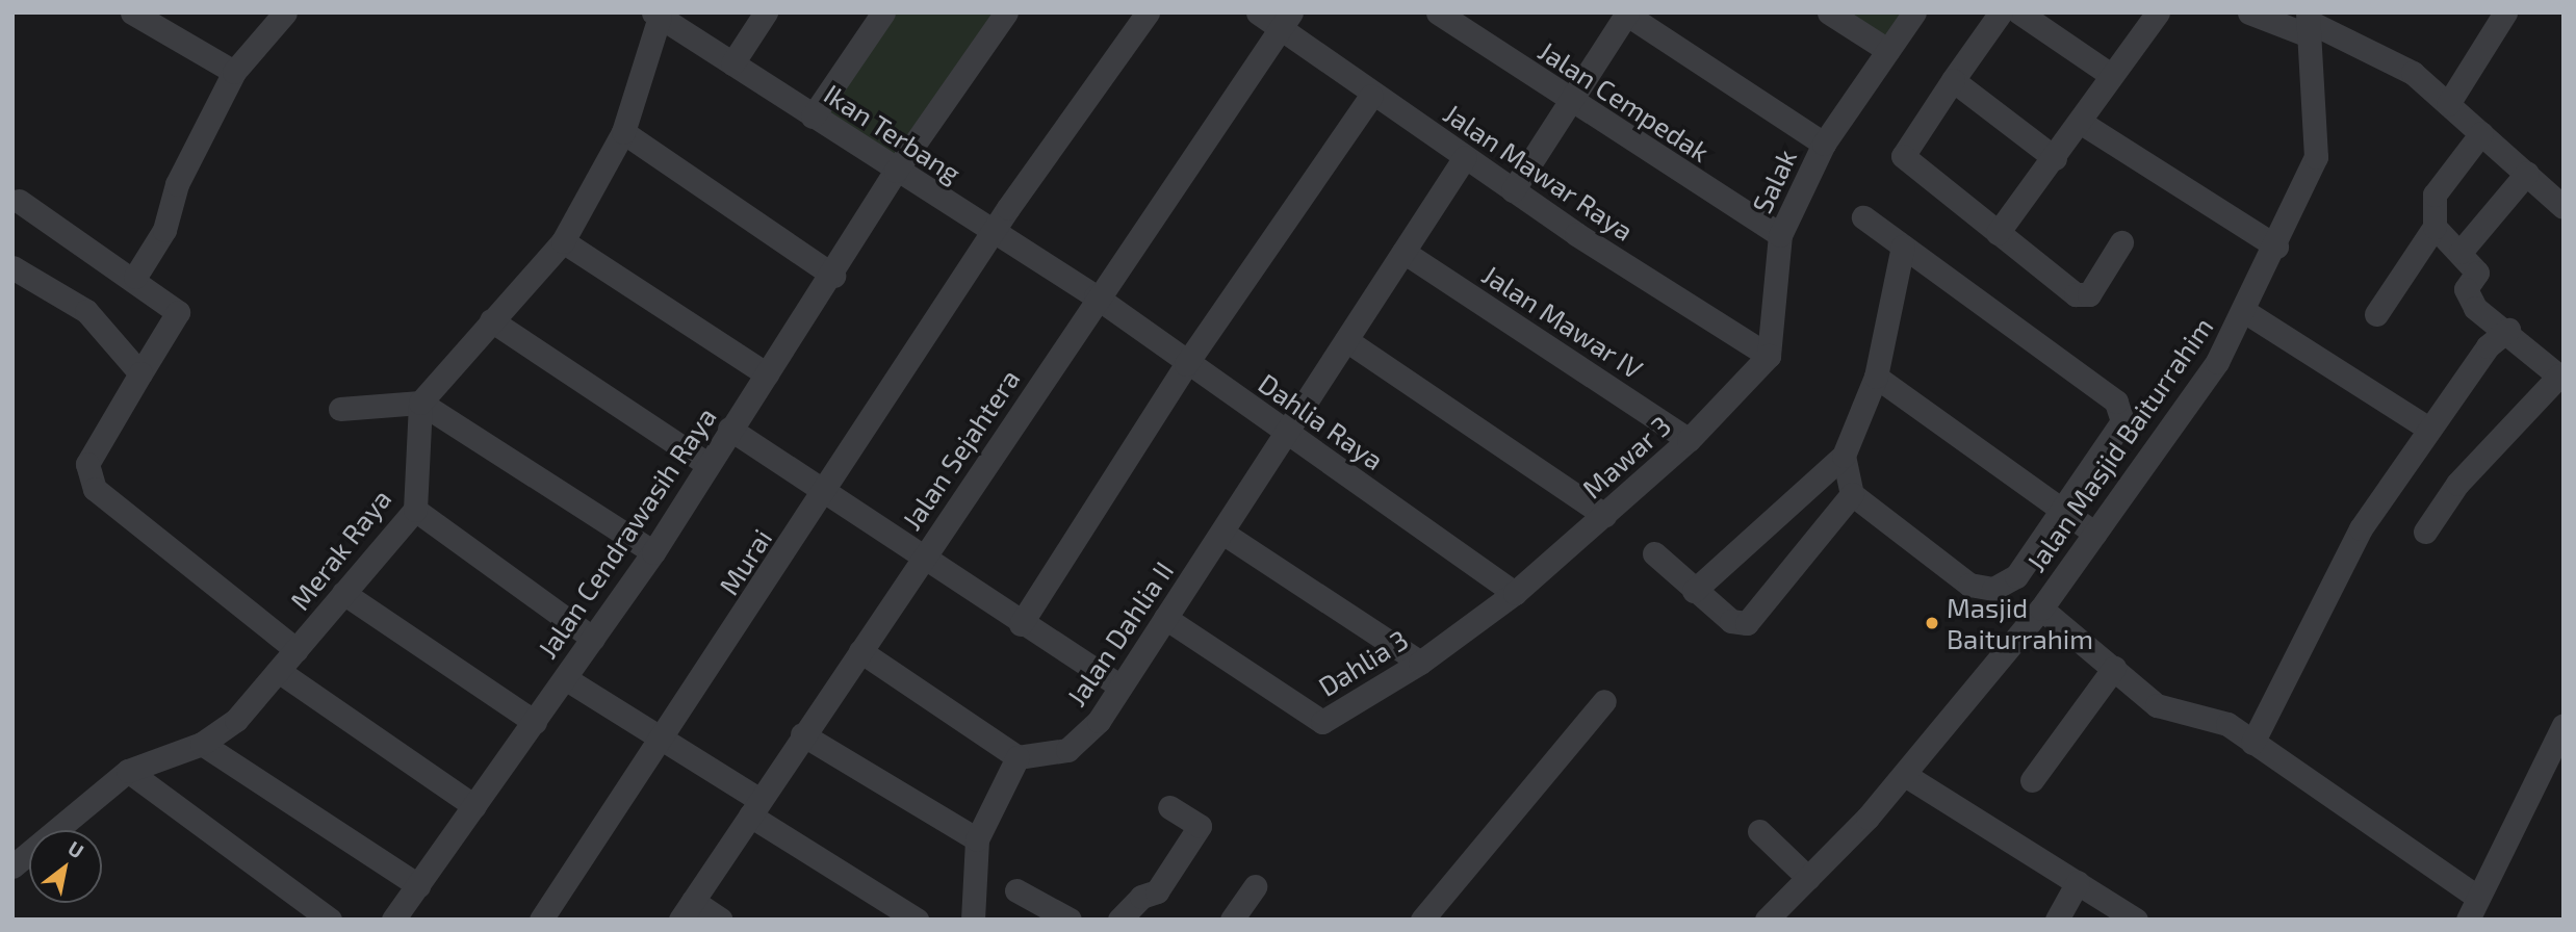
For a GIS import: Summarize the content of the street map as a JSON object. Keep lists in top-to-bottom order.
{
  "streets": {
    "street": [
      "Jalan Cempedak",
      "Ikan Terbang",
      "Jalan Mawar Raya",
      "Salak",
      "Jalan Mawar IV",
      "Dahlia Raya",
      "Jalan Masjid Baiturrahim",
      "Jalan Sejahtera",
      "Mawar 3",
      "Jalan Cendrawasih Raya",
      "Merak Raya",
      "Murai",
      "Jalan Dahlia II",
      "Dahlia 3"
    ]
  },
  "crossings": [
    ["Jalan Cempedak", "Salak"],
    ["Ikan Terbang", "Dahlia Raya"],
    ["Ikan Terbang", "Jalan Sejahtera"],
    ["Ikan Terbang", "Jalan Cendrawasih Raya"],
    ["Ikan Terbang", "Murai"],
    ["Jalan Mawar Raya", "Salak"],
    ["Jalan Mawar Raya", "Jalan Sejahtera"],
    ["Jalan Mawar Raya", "Mawar 3"],
    ["Jalan Mawar Raya", "Jalan Dahlia II"],
    ["Salak", "Mawar 3"],
    ["Jalan Mawar IV", "Mawar 3"],
    ["Jalan Mawar IV", "Jalan Dahlia II"],
    ["Dahlia Raya", "Jalan Sejahtera"],
    ["Dahlia Raya", "Mawar 3"],
    ["Dahlia Raya", "Jalan Dahlia II"],
    ["Dahlia Raya", "Dahlia 3"],
    ["Mawar 3", "Dahlia 3"],
    ["Jalan Dahlia II", "Dahlia 3"]
  ],
  "places": ["Masjid Baiturrahim"],
  "north": "top right"
}
